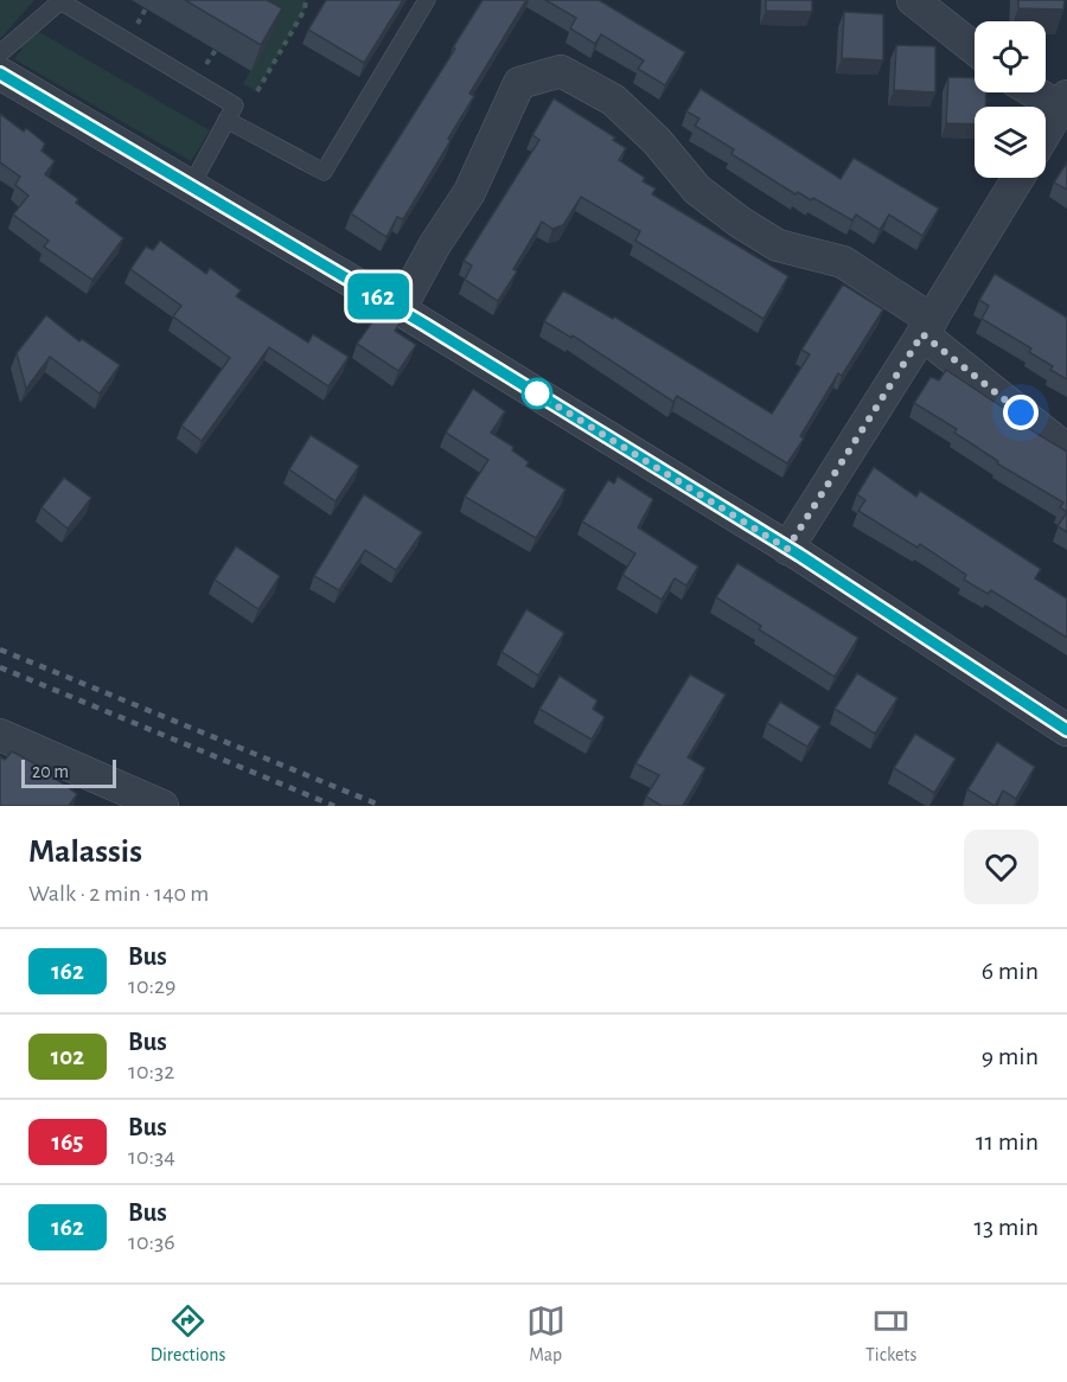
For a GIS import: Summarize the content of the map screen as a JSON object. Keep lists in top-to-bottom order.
{
  "lines": ["bus line 162"],
  "scale_bar": "20 m",
  "page": {
    "on_map": "162",
    "scale": "20 m",
    "heading": ["Malassis", "Walk · 2 min · 140 m"],
    "list": [
      {
        "mark": "162",
        "name": "Bus",
        "note": "10:29",
        "value": "6 min"
      },
      {
        "mark": "102",
        "name": "Bus",
        "note": "10:32",
        "value": "9 min"
      },
      {
        "mark": "165",
        "name": "Bus",
        "note": "10:34",
        "value": "11 min"
      },
      {
        "mark": "162",
        "name": "Bus",
        "note": "10:36",
        "value": "13 min"
      }
    ],
    "tabs": ["Directions", "Map", "Tickets"]
  }
}
